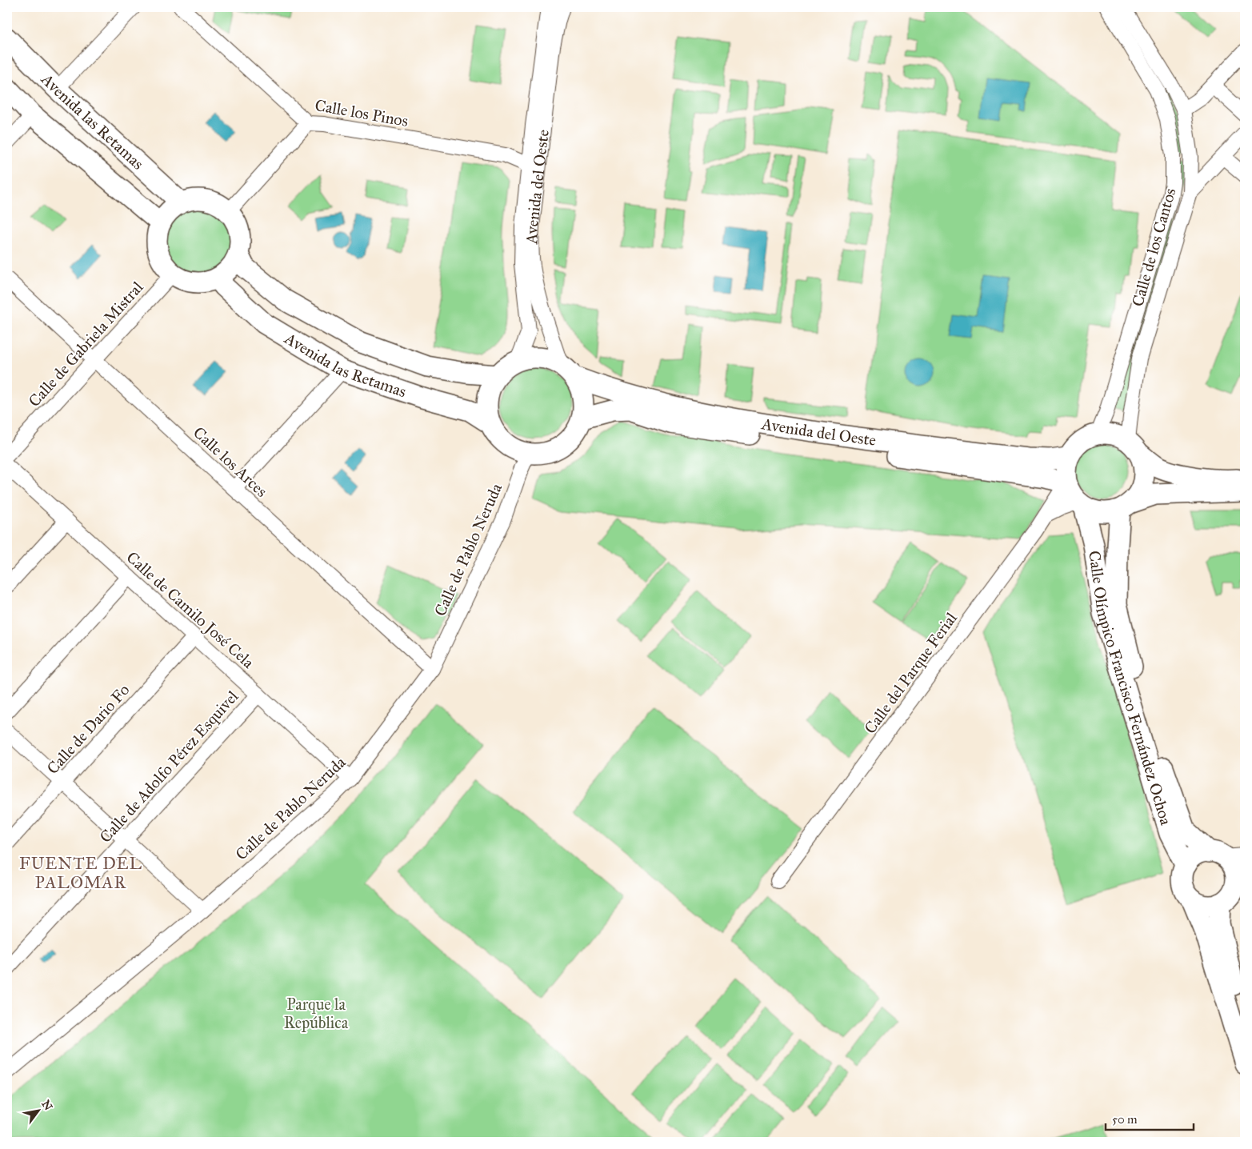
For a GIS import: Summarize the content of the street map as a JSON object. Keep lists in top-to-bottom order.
{
  "streets": {
    "street": [
      "Calle los Pinos",
      "Avenida las Retamas",
      "Avenida del Oeste",
      "Calle de los Cantos",
      "Calle de Gabriela Mistral",
      "Calle los Arces",
      "Calle de Pablo Neruda",
      "Calle de Camilo José Cela",
      "Calle del Parque Ferial",
      "Calle Olímpico Francisco Fernández Ochoa",
      "Calle de Dario Fo",
      "Calle de Adolfo Pérez Esquivel"
    ]
  },
  "crossings": [
    ["Calle los Pinos", "Avenida del Oeste"],
    ["Avenida las Retamas", "Avenida del Oeste"],
    ["Avenida las Retamas", "Calle de Gabriela Mistral"],
    ["Avenida las Retamas", "Calle de Pablo Neruda"],
    ["Avenida del Oeste", "Calle de los Cantos"],
    ["Avenida del Oeste", "Calle de Pablo Neruda"],
    ["Avenida del Oeste", "Calle del Parque Ferial"],
    ["Avenida del Oeste", "Calle Olímpico Francisco Fernández Ochoa"],
    ["Calle de los Cantos", "Calle del Parque Ferial"],
    ["Calle de los Cantos", "Calle Olímpico Francisco Fernández Ochoa"],
    ["Calle de Gabriela Mistral", "Calle los Arces"],
    ["Calle los Arces", "Calle de Pablo Neruda"],
    ["Calle de Pablo Neruda", "Calle de Camilo José Cela"],
    ["Calle de Camilo José Cela", "Calle de Dario Fo"],
    ["Calle de Camilo José Cela", "Calle de Adolfo Pérez Esquivel"],
    ["Calle del Parque Ferial", "Calle Olímpico Francisco Fernández Ochoa"]
  ],
  "districts": ["FUENTE DEL PALOMAR"],
  "parks": ["Parque la República"],
  "scale_bar": "50 m",
  "north": "top right"
}
